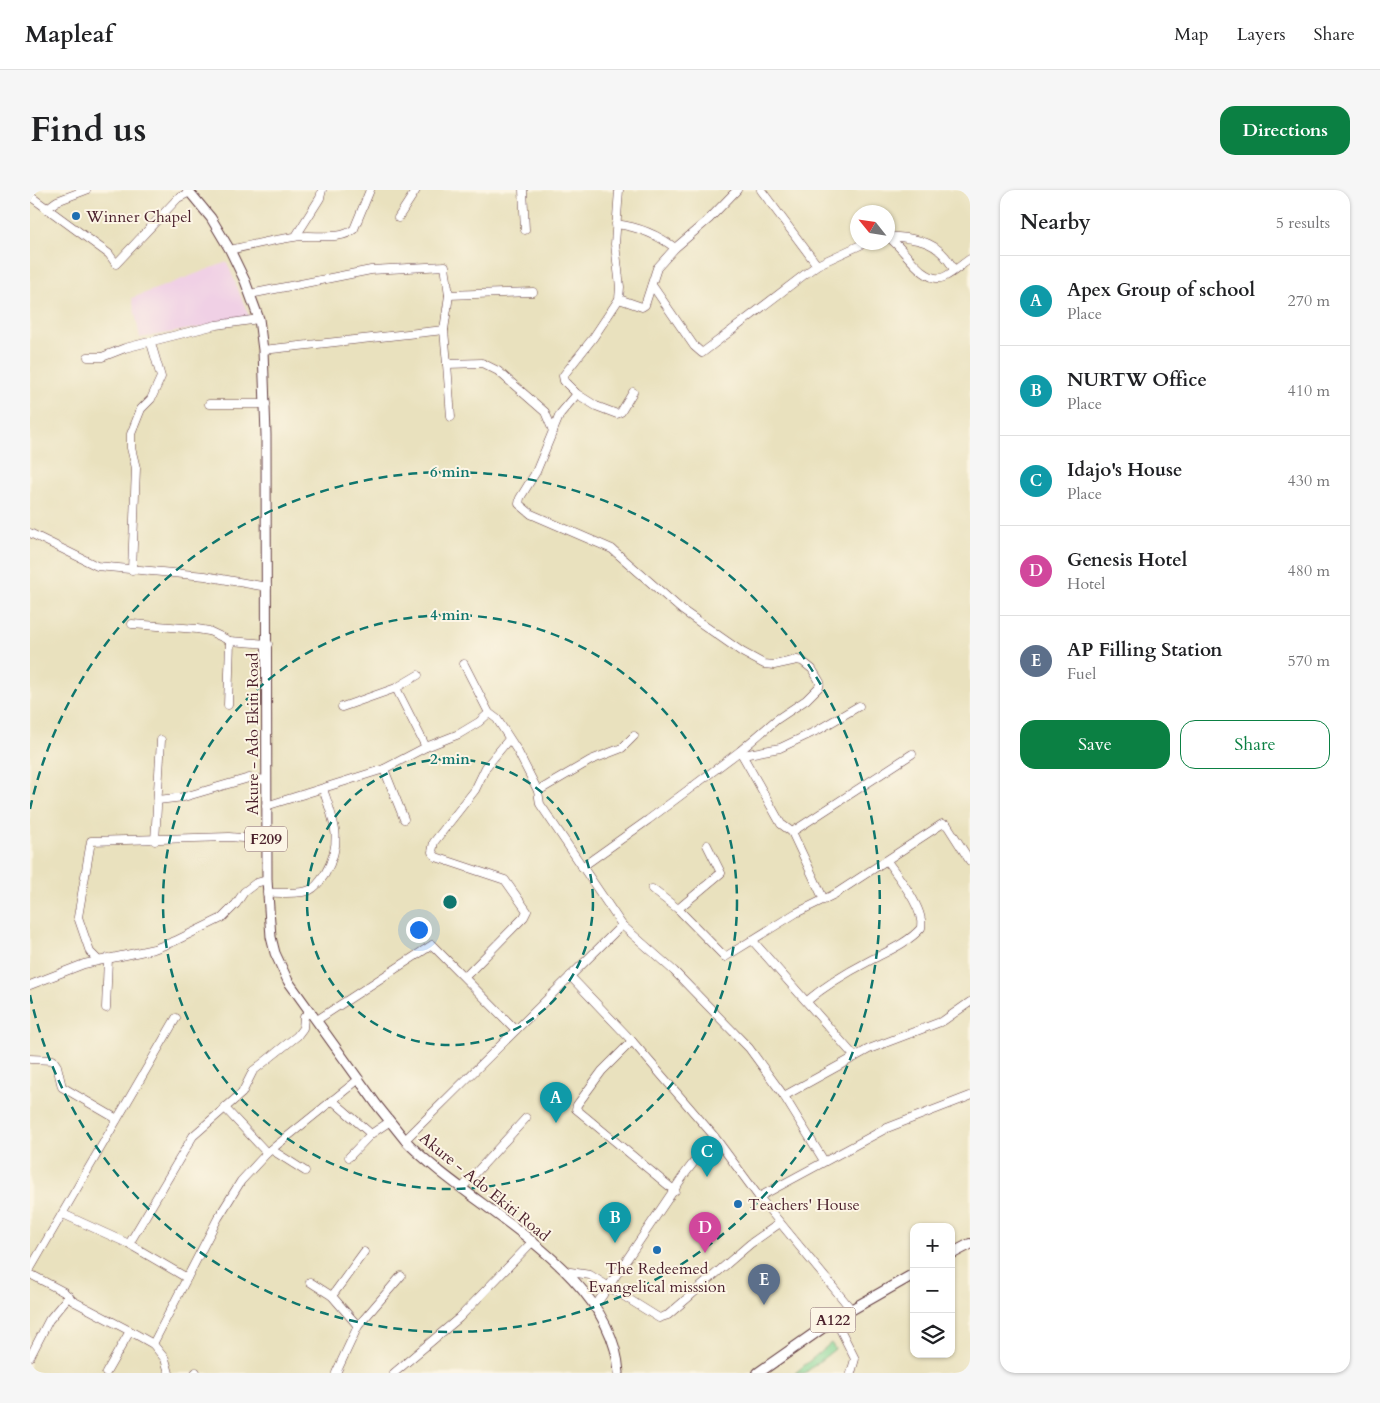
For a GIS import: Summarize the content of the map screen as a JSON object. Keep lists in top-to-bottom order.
{
  "streets": {
    "highway": ["A122"],
    "main road": ["Akure - Ado Ekiti Road", "F209"]
  },
  "places": ["Winner Chapel", "Teachers' House", "The Redeemed Evangelical misssion"],
  "north": "top left",
  "page": {
    "header": "Mapleaf",
    "nav": ["Map", "Layers", "Share"],
    "title": "Find us",
    "buttons": [
      "Directions",
      ["Save", "Share"]
    ],
    "heading": ["Nearby", "5 results"],
    "list": [
      {
        "mark": "A",
        "name": "Apex Group of school",
        "note": "Place",
        "value": "270 m"
      },
      {
        "mark": "B",
        "name": "NURTW Office",
        "note": "Place",
        "value": "410 m"
      },
      {
        "mark": "C",
        "name": "Idajo's House",
        "note": "Place",
        "value": "430 m"
      },
      {
        "mark": "D",
        "name": "Genesis Hotel",
        "note": "Hotel",
        "value": "480 m"
      },
      {
        "mark": "E",
        "name": "AP Filling Station",
        "note": "Fuel",
        "value": "570 m"
      }
    ],
    "pins": [
      "A",
      "C",
      "B",
      "D",
      "E"
    ],
    "map_buttons": ["+", "−"]
  },
  "rings": ["6 min", "4 min", "2 min"]
}
